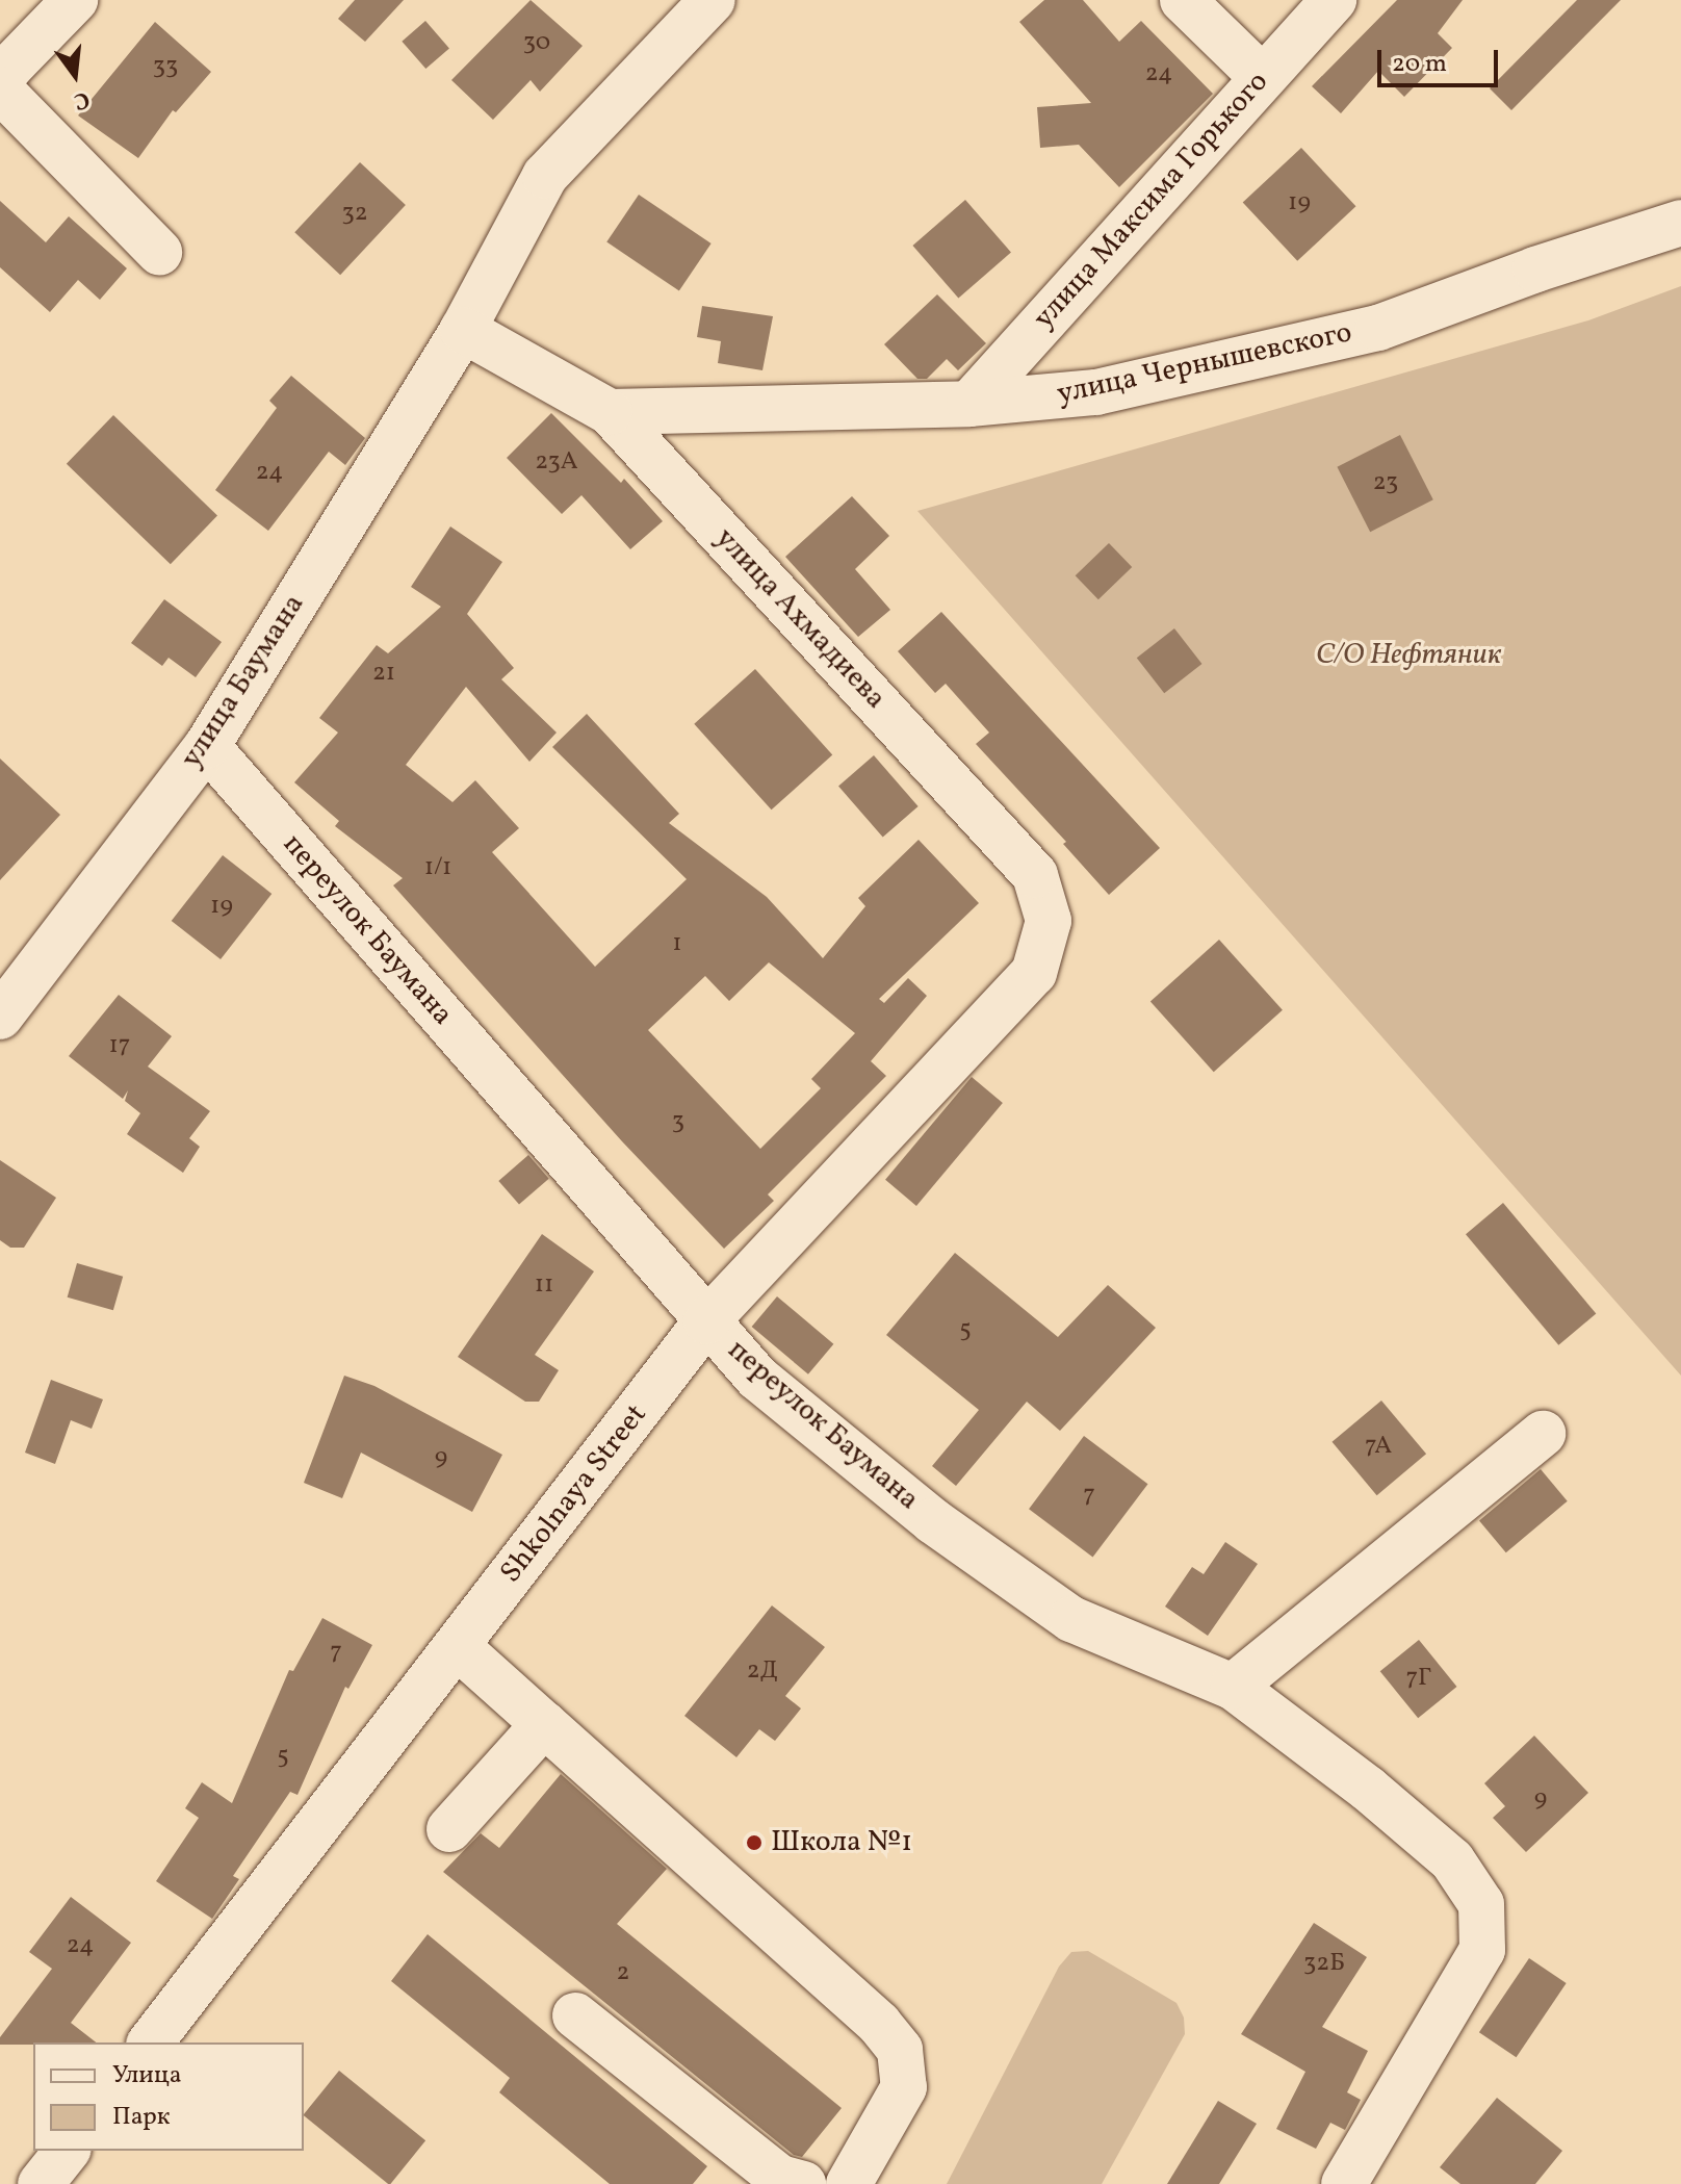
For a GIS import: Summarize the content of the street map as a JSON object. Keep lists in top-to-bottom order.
{
  "streets": {
    "street": [
      "улица Максима Горького",
      "улица Чернышевского",
      "улица Ахмадиева",
      "улица Баумана",
      "переулок Баумана",
      "Shkolnaya Street"
    ]
  },
  "crossings": [
    ["улица Максима Горького", "улица Чернышевского"],
    ["улица Чернышевского", "улица Ахмадиева"],
    ["улица Ахмадиева", "улица Баумана"],
    ["улица Ахмадиева", "Shkolnaya Street"],
    ["улица Баумана", "переулок Баумана"],
    ["переулок Баумана", "Shkolnaya Street"]
  ],
  "parks": ["С/О Нефтяник"],
  "places": ["Школа №1"],
  "house_numbers": [
    "30",
    "33",
    "24",
    "19",
    "32",
    "23А",
    "24",
    "23",
    "21",
    "1/1",
    "19",
    "1",
    "17",
    "3",
    "11",
    "5",
    "7А",
    "9",
    "7",
    "7",
    "2Д",
    "7Г",
    "5",
    "9",
    "24",
    "32Б",
    "2"
  ],
  "legend": ["Улица", "Парк"],
  "scale_bar": "20 m",
  "north": "bottom"
}
